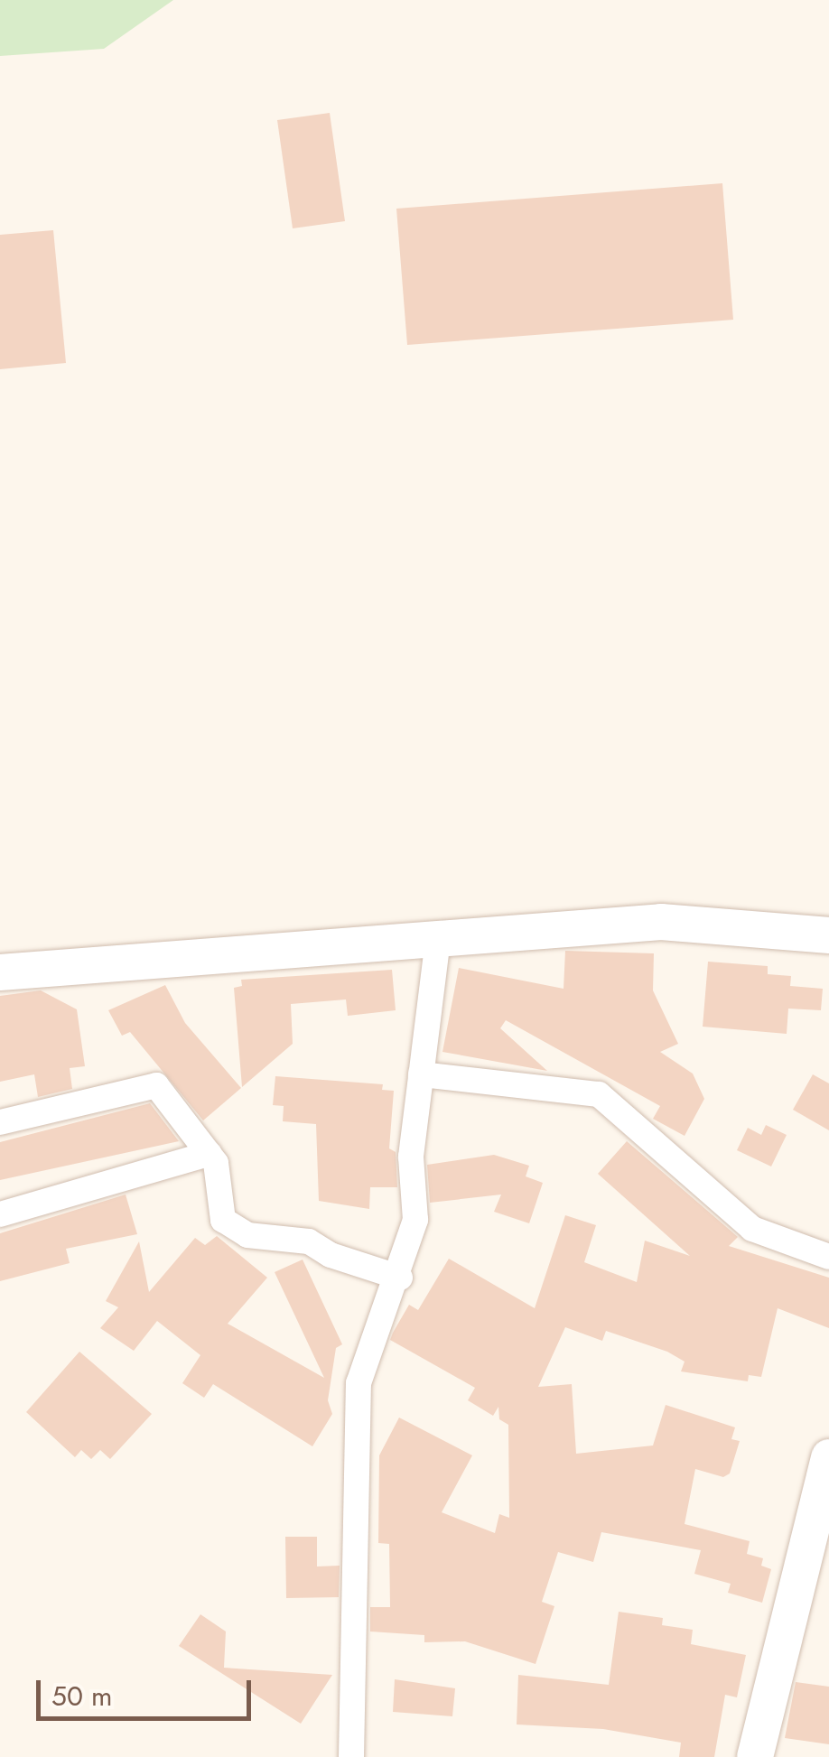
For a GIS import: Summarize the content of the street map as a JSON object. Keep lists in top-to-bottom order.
{
  "scale_bar": "50 m"
}
